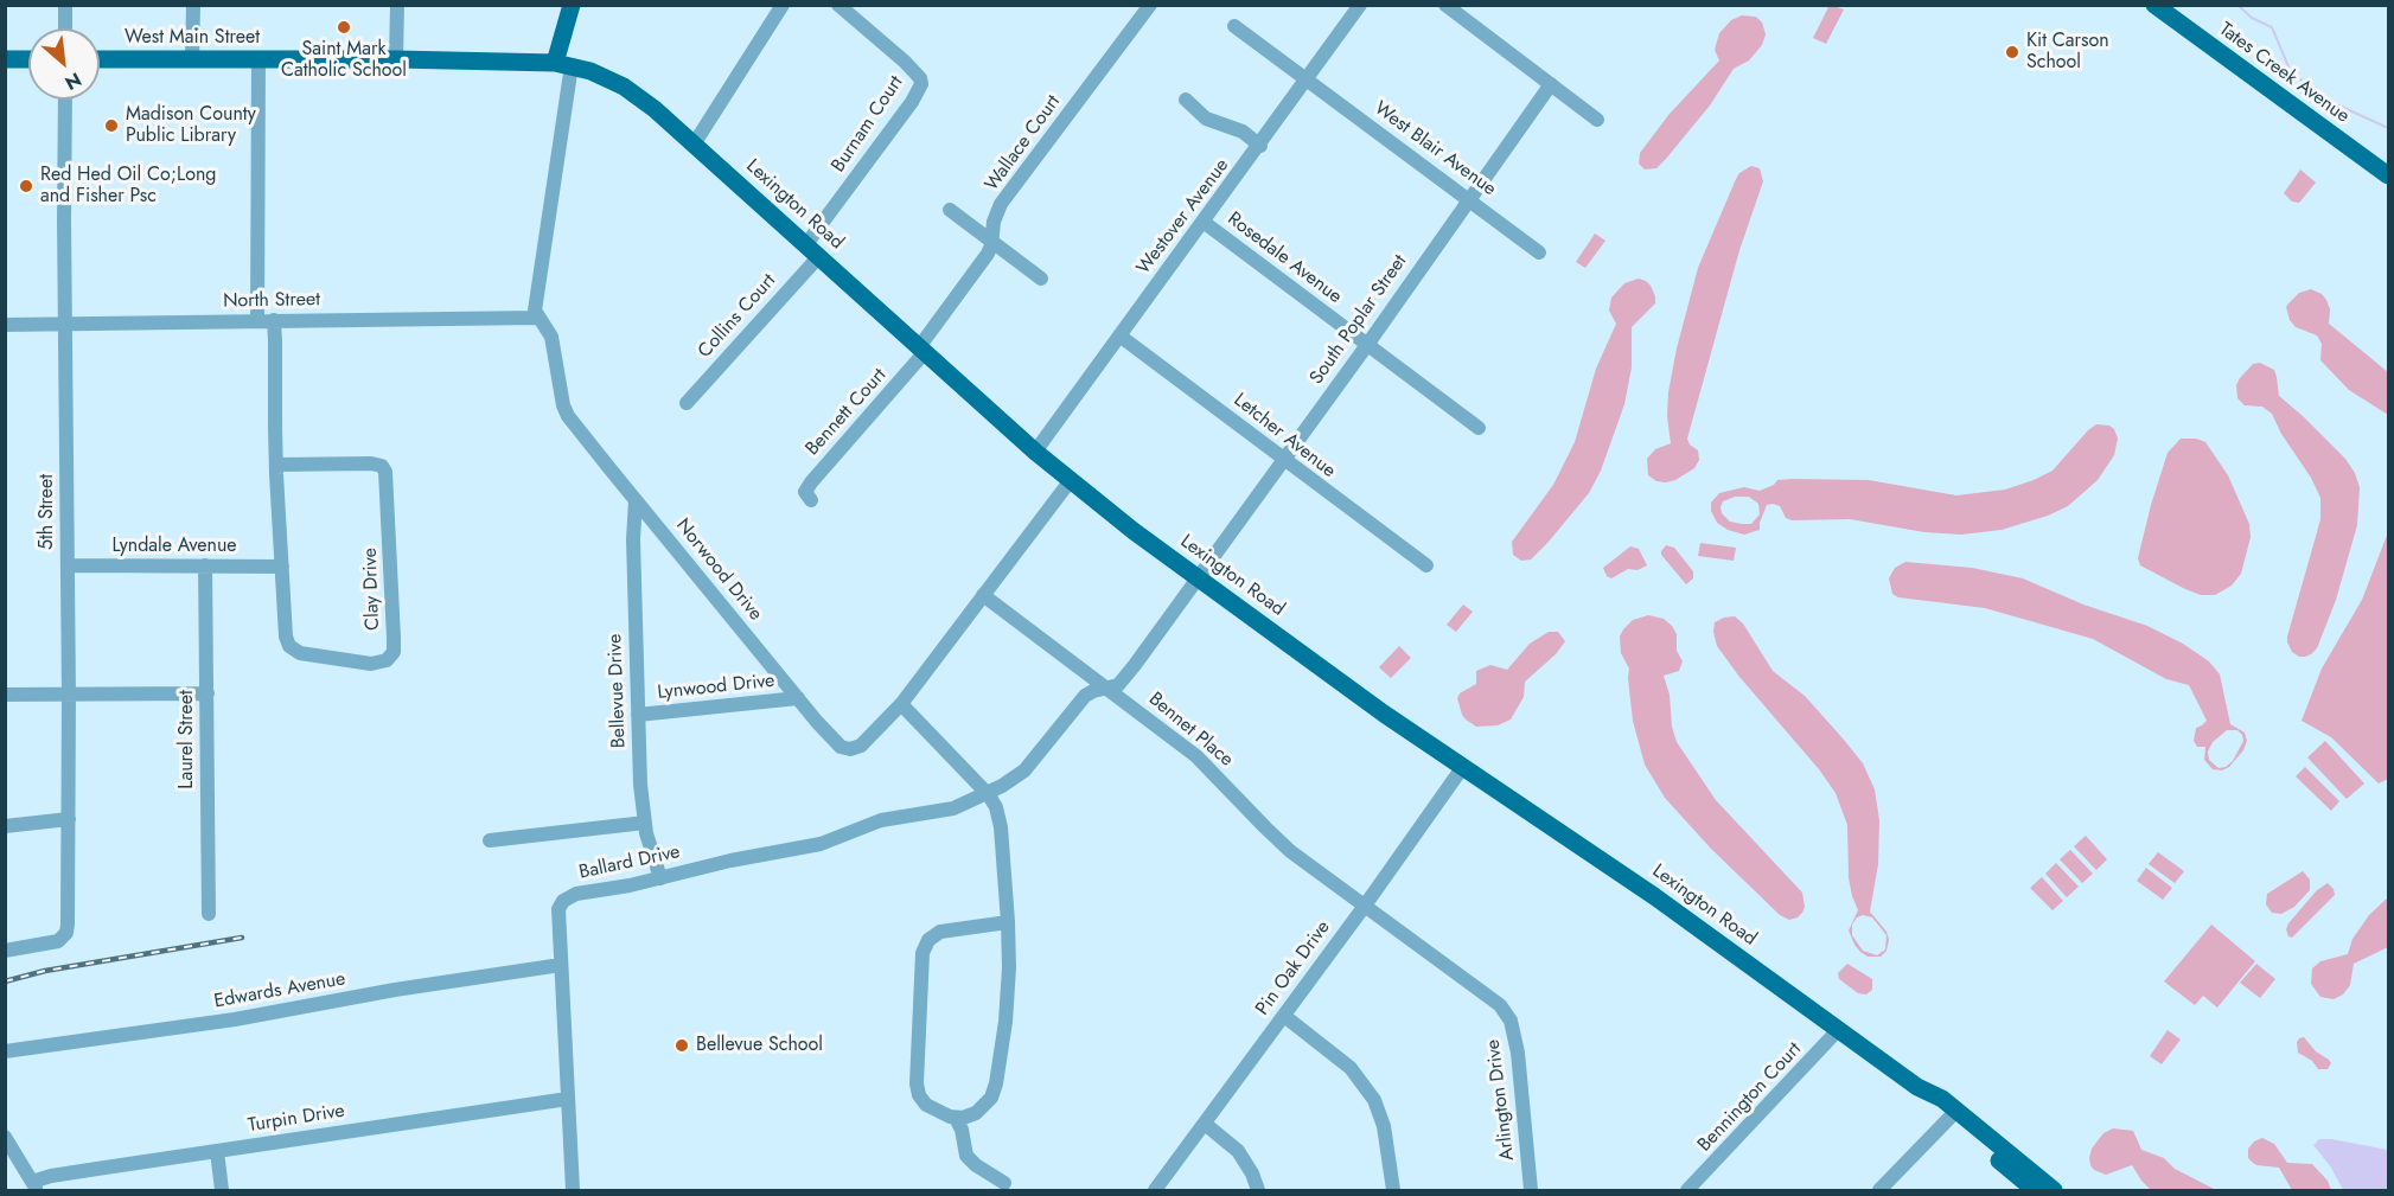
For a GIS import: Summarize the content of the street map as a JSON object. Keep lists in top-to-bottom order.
{
  "streets": {
    "main road": ["West Main Street", "Tates Creek Avenue", "Lexington Road"],
    "street": [
      "Burnam Court",
      "Wallace Court",
      "West Blair Avenue",
      "Westover Avenue",
      "Rosedale Avenue",
      "North Street",
      "Collins Court",
      "South Poplar Street",
      "Bennett Court",
      "Letcher Avenue",
      "5th Street",
      "Lyndale Avenue",
      "Norwood Drive",
      "Clay Drive",
      "Lynwood Drive",
      "Bellevue Drive",
      "Bennet Place",
      "Laurel Street",
      "Ballard Drive",
      "Pin Oak Drive",
      "Edwards Avenue",
      "Bennington Court",
      "Arlington Drive",
      "Turpin Drive"
    ]
  },
  "crossings": [
    ["West Main Street", "Lexington Road"],
    ["Burnam Court", "Lexington Road"],
    ["Burnam Court", "Collins Court"],
    ["Wallace Court", "Lexington Road"],
    ["Wallace Court", "Bennett Court"],
    ["West Blair Avenue", "Westover Avenue"],
    ["West Blair Avenue", "South Poplar Street"],
    ["Lexington Road", "Westover Avenue"],
    ["Lexington Road", "Collins Court"],
    ["Lexington Road", "South Poplar Street"],
    ["Lexington Road", "Bennett Court"],
    ["Lexington Road", "Norwood Drive"],
    ["Lexington Road", "Pin Oak Drive"],
    ["Lexington Road", "Bennington Court"],
    ["Westover Avenue", "Rosedale Avenue"],
    ["Westover Avenue", "Letcher Avenue"],
    ["Rosedale Avenue", "South Poplar Street"],
    ["North Street", "5th Street"],
    ["North Street", "Norwood Drive"],
    ["North Street", "Clay Drive"],
    ["South Poplar Street", "Letcher Avenue"],
    ["South Poplar Street", "Bennet Place"],
    ["South Poplar Street", "Ballard Drive"],
    ["5th Street", "Lyndale Avenue"],
    ["Lyndale Avenue", "Clay Drive"],
    ["Lyndale Avenue", "Laurel Street"],
    ["Norwood Drive", "Lynwood Drive"],
    ["Norwood Drive", "Bellevue Drive"],
    ["Norwood Drive", "Bennet Place"],
    ["Lynwood Drive", "Bellevue Drive"],
    ["Bellevue Drive", "Ballard Drive"],
    ["Bennet Place", "Ballard Drive"],
    ["Bennet Place", "Pin Oak Drive"],
    ["Bennet Place", "Arlington Drive"],
    ["Ballard Drive", "Edwards Avenue"],
    ["Ballard Drive", "Turpin Drive"],
    ["Pin Oak Drive", "Arlington Drive"]
  ],
  "places": [
    "Saint Mark Catholic School",
    "Kit Carson School",
    "Madison County Public Library",
    "Red Hed Oil Co;Long and Fisher Psc",
    "Bellevue School"
  ],
  "north": "bottom right"
}
